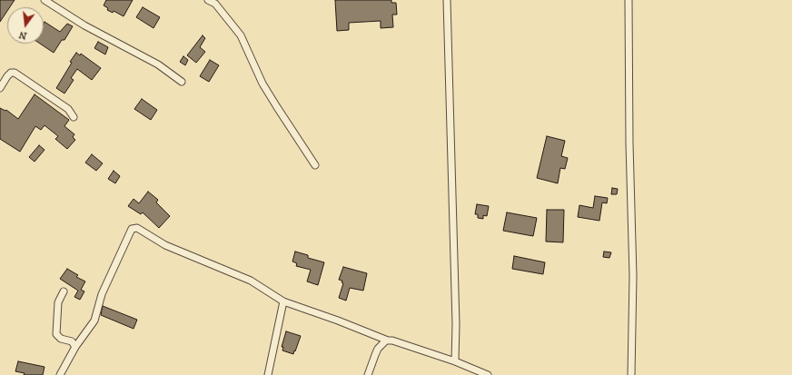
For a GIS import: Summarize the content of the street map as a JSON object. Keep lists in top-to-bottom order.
{
  "north": "bottom"
}
